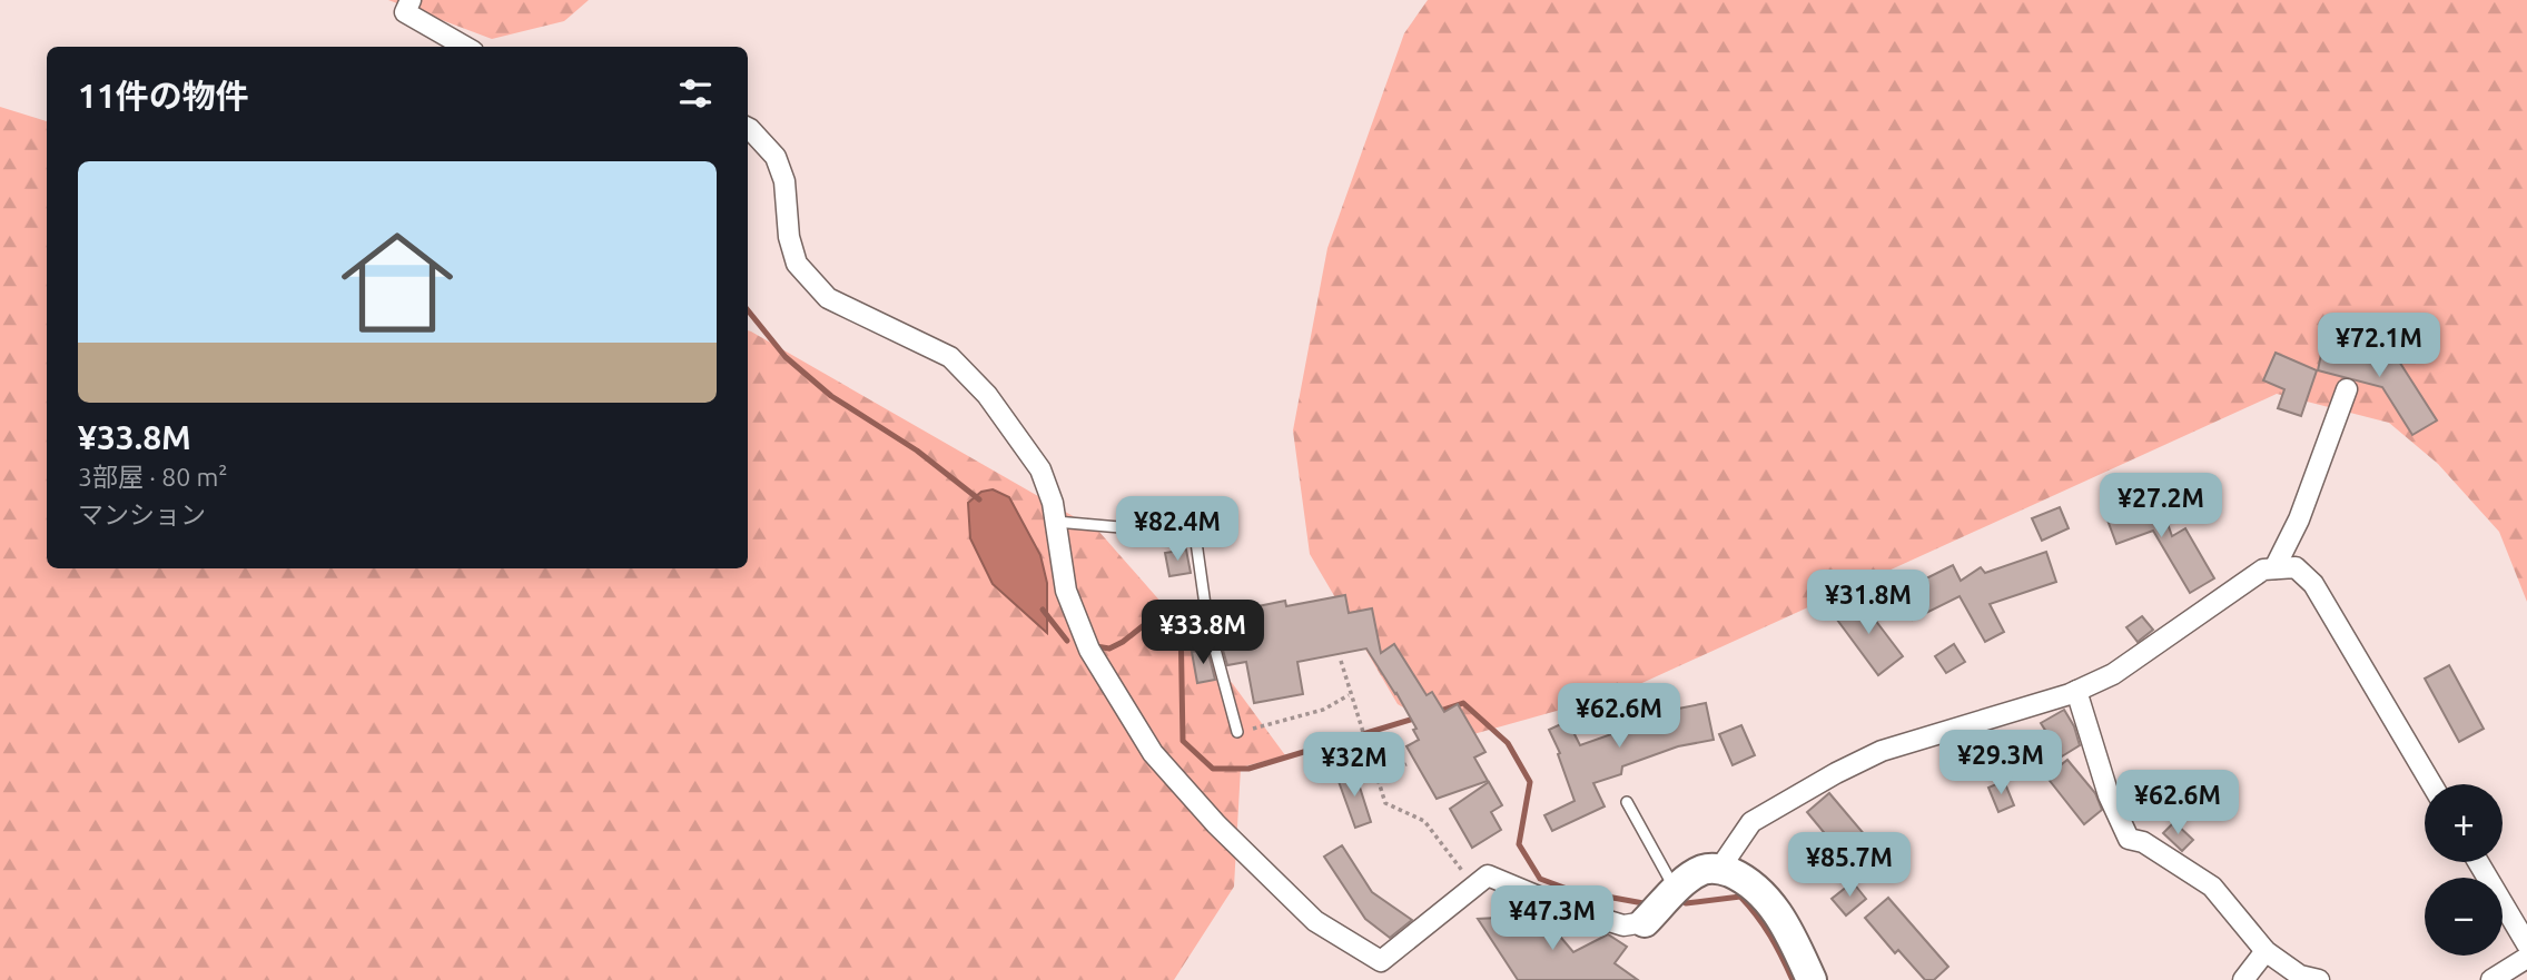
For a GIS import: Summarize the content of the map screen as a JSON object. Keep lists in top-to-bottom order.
{
  "page": {
    "heading": "11件の物件",
    "list": [
      {
        "name": "¥33.8M",
        "note": "3部屋 · 80 m² · マンション"
      }
    ],
    "price": [
      "¥72.1M",
      "¥27.2M",
      "¥82.4M",
      "¥31.8M",
      "¥33.8M",
      "¥62.6M",
      "¥29.3M",
      "¥32M",
      "¥62.6M",
      "¥85.7M",
      "¥47.3M"
    ],
    "map_buttons": ["+", "−"]
  }
}
